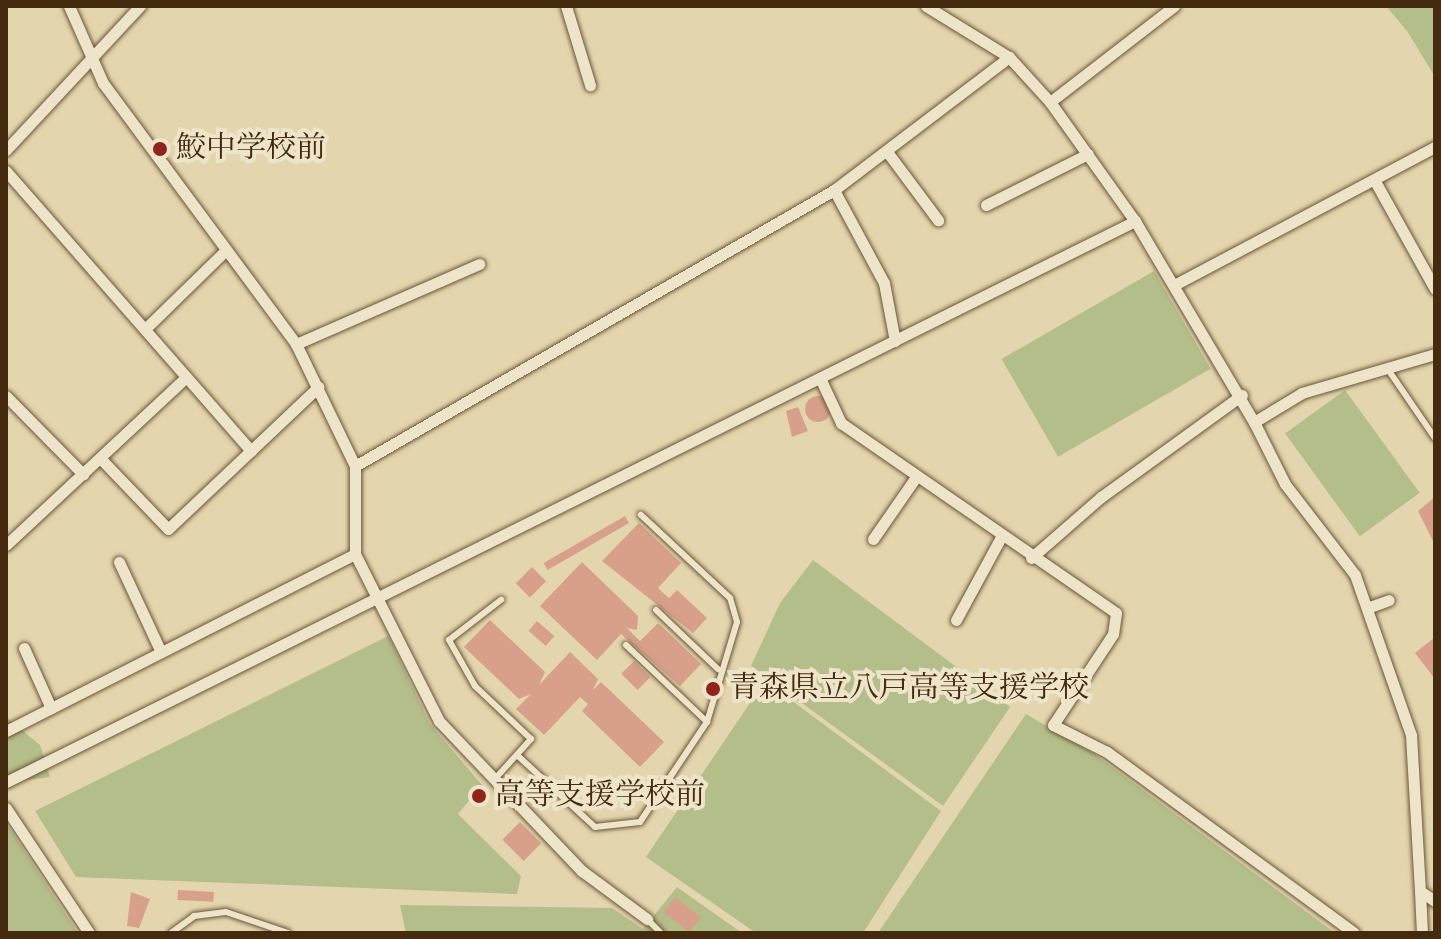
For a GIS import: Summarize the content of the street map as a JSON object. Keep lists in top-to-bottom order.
{
  "places": ["鮫中学校前", "青森県立八戸高等支援学校", "高等支援学校前"]
}
